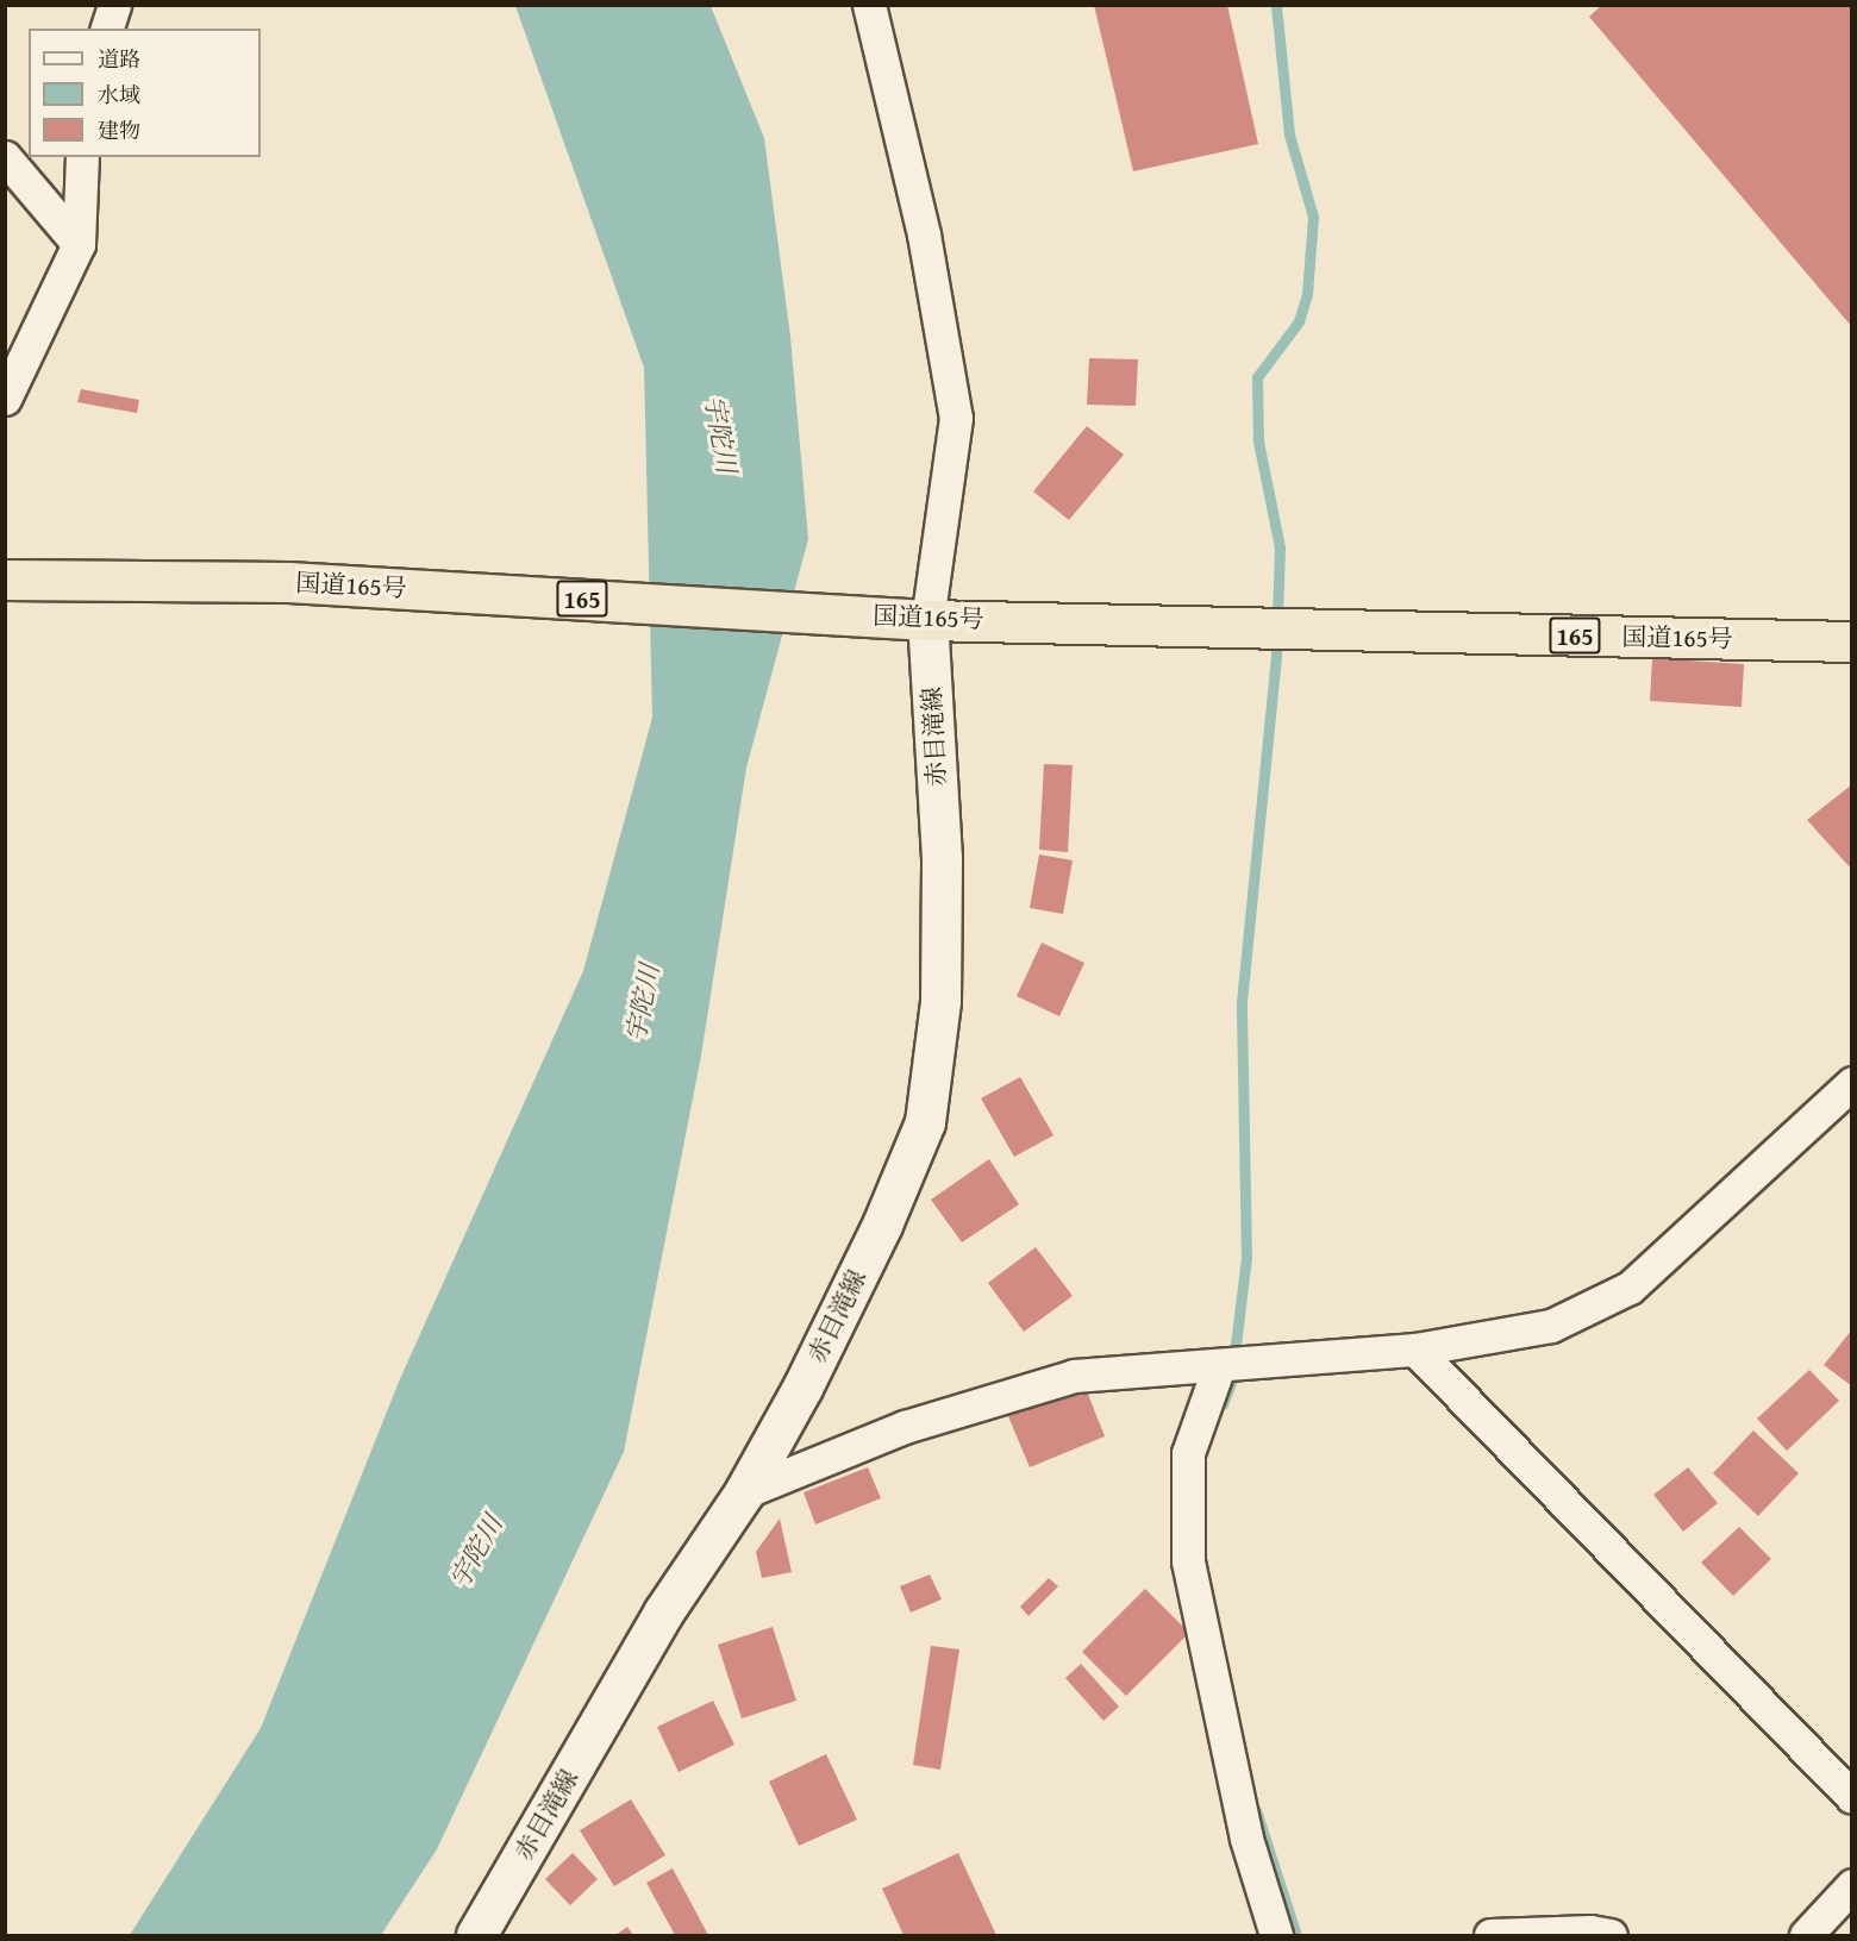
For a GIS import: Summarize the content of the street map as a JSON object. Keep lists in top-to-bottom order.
{
  "streets": {
    "highway": ["国道165号", "165"],
    "main road": ["赤目滝線"]
  },
  "crossings": [
    ["国道165号", "赤目滝線"]
  ],
  "water": ["宇陀川"],
  "legend": ["道路", "水域", "建物"]
}
